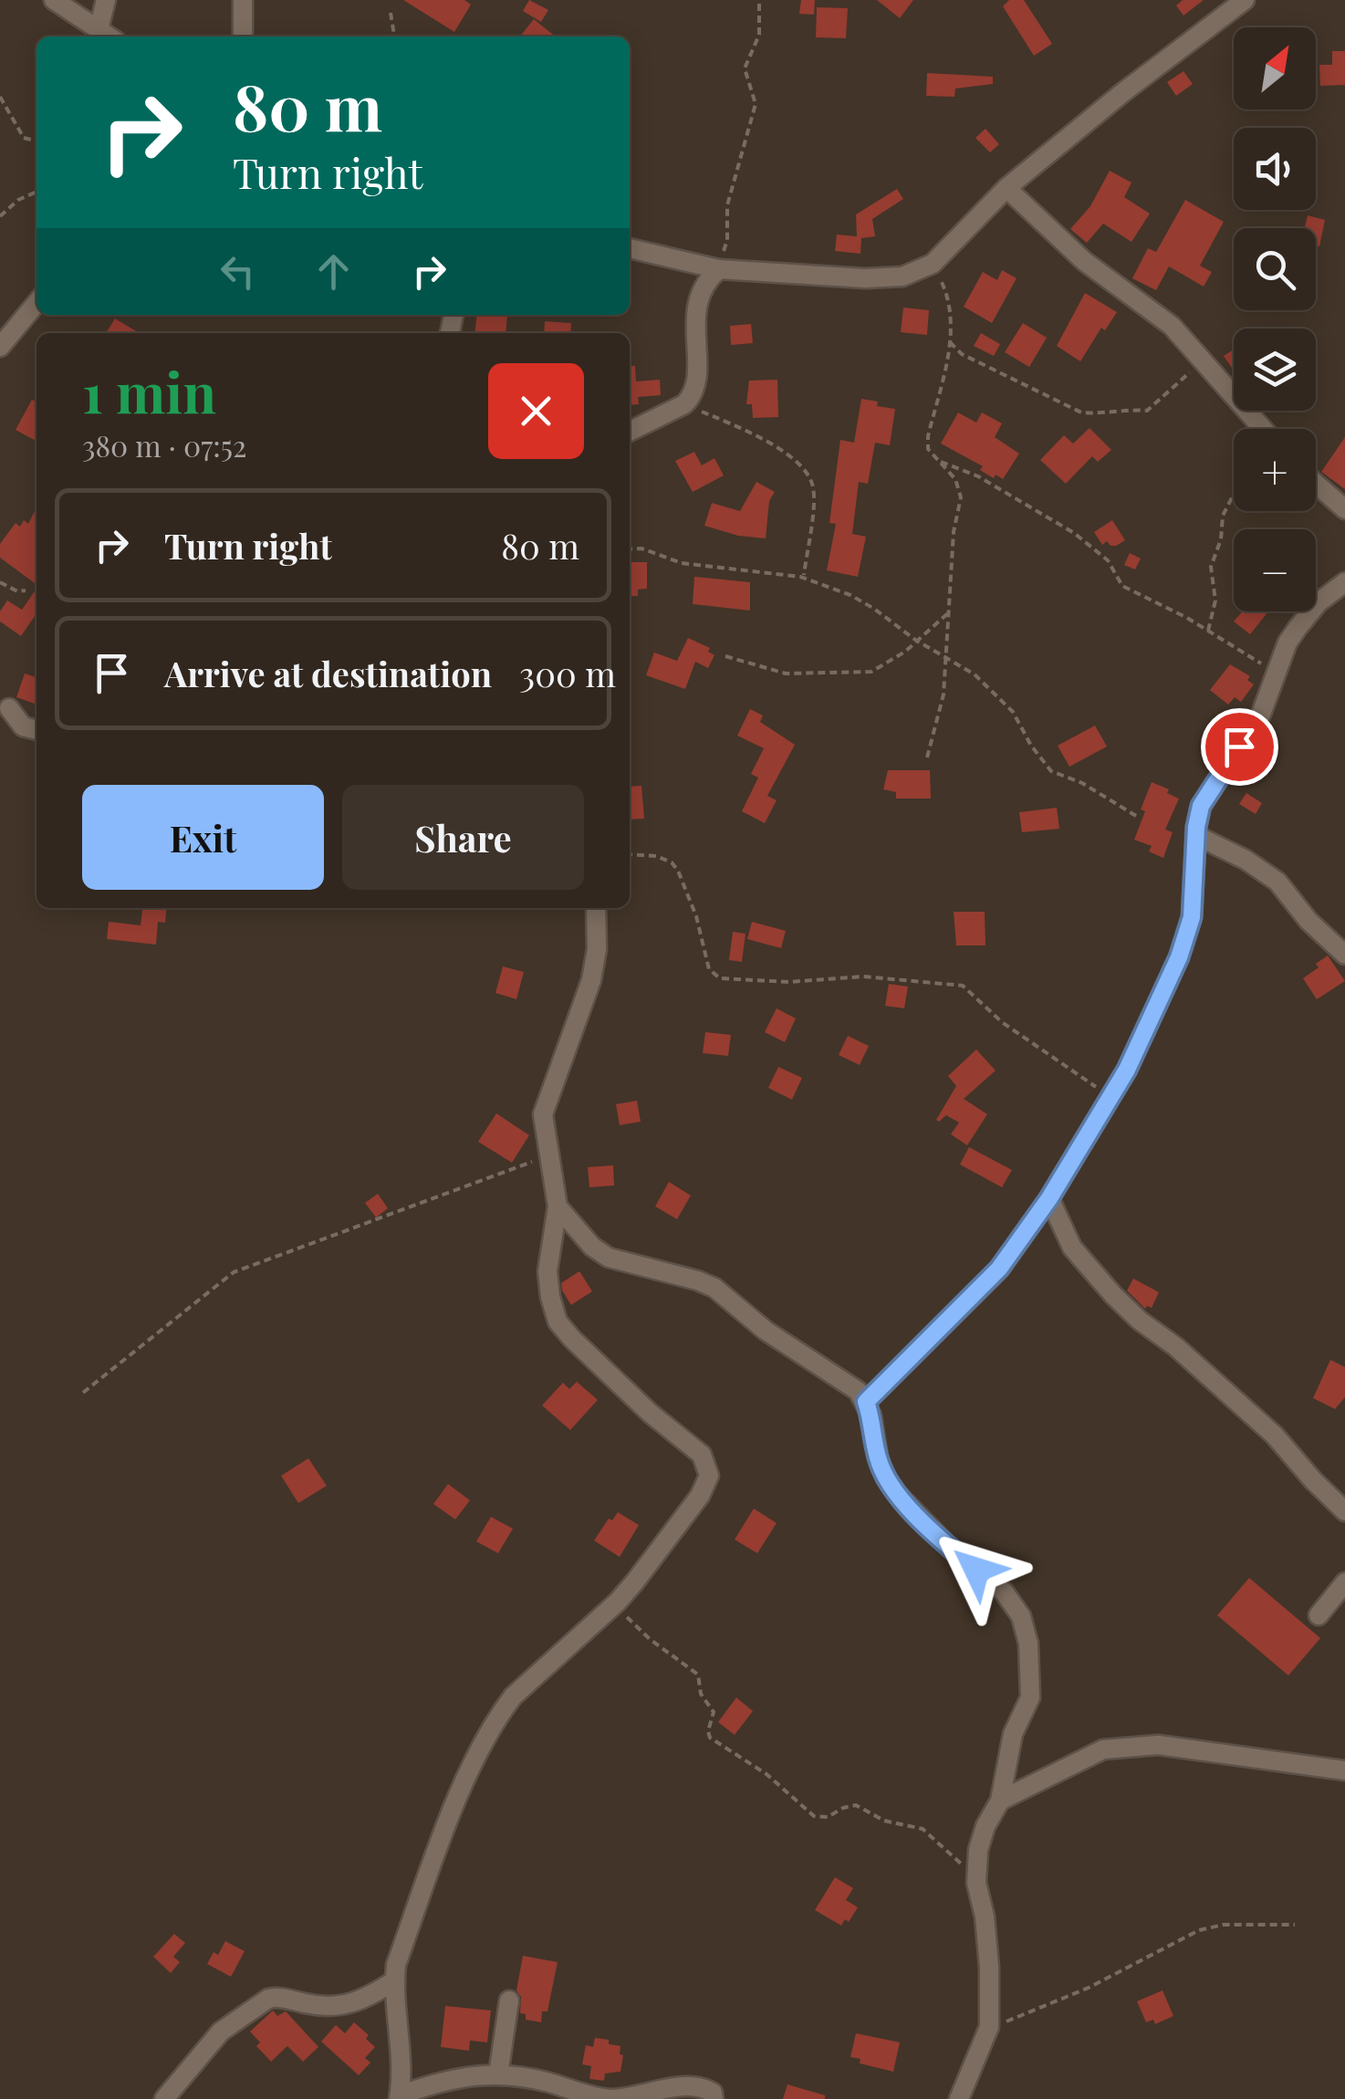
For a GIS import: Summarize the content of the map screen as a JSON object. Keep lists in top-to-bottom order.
{
  "north": "top right",
  "page": {
    "map_buttons": ["+", "−"],
    "turn": ["80 m", "Turn right"],
    "heading": ["1 min", "380 m · 07:52"],
    "list": [
      {
        "name": "Turn right",
        "value": "80 m"
      },
      {
        "name": "Arrive at destination",
        "value": "300 m"
      }
    ],
    "buttons": ["Exit", "Share"]
  }
}
